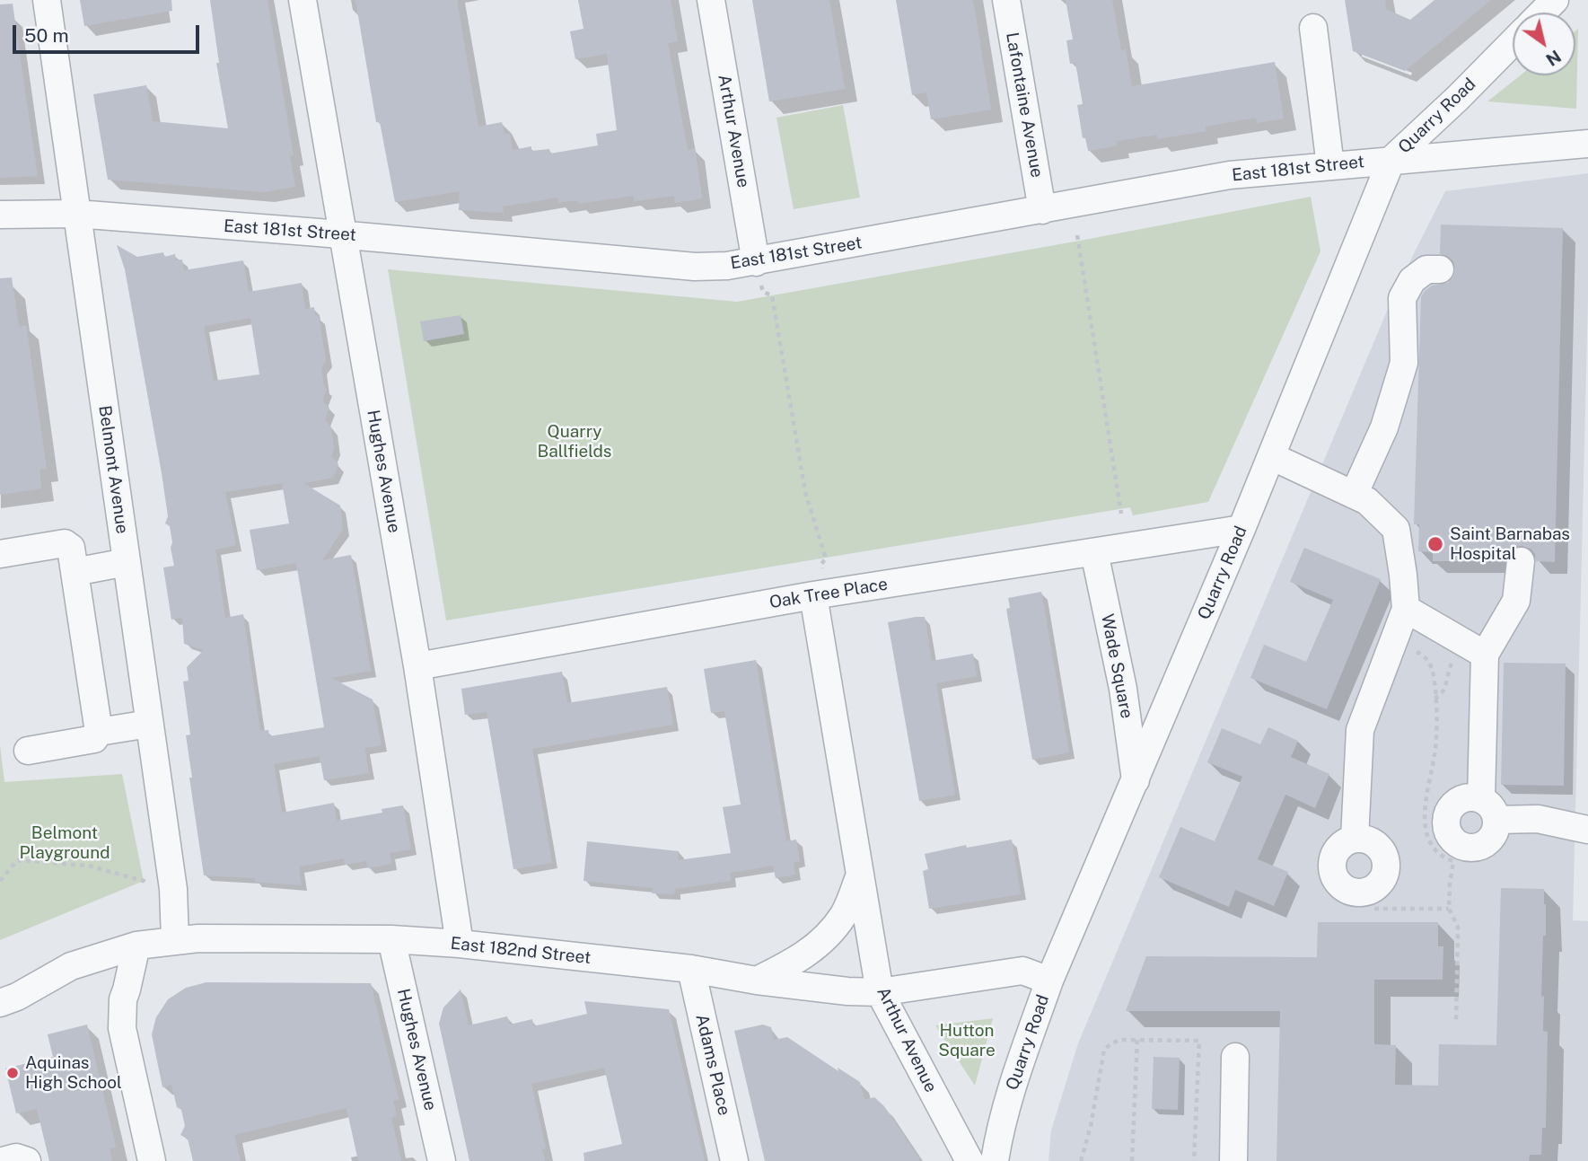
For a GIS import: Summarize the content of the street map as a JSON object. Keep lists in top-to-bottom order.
{
  "streets": {
    "street": [
      "Lafontaine Avenue",
      "Quarry Road",
      "Arthur Avenue",
      "East 181st Street",
      "Belmont Avenue",
      "Hughes Avenue",
      "Oak Tree Place",
      "Wade Square",
      "East 182nd Street",
      "Adams Place"
    ]
  },
  "crossings": [
    ["Lafontaine Avenue", "East 181st Street"],
    ["Quarry Road", "East 181st Street"],
    ["Quarry Road", "Oak Tree Place"],
    ["Quarry Road", "Wade Square"],
    ["Quarry Road", "East 182nd Street"],
    ["Arthur Avenue", "East 181st Street"],
    ["Arthur Avenue", "Oak Tree Place"],
    ["Arthur Avenue", "East 182nd Street"],
    ["East 181st Street", "Belmont Avenue"],
    ["East 181st Street", "Hughes Avenue"],
    ["Belmont Avenue", "East 182nd Street"],
    ["Hughes Avenue", "Oak Tree Place"],
    ["Hughes Avenue", "East 182nd Street"],
    ["Oak Tree Place", "Wade Square"],
    ["East 182nd Street", "Adams Place"]
  ],
  "parks": ["Quarry Ballfields", "Belmont Playground", "Hutton Square"],
  "places": ["Saint Barnabas Hospital", "Aquinas High School"],
  "scale_bar": "50 m",
  "north": "bottom right"
}
